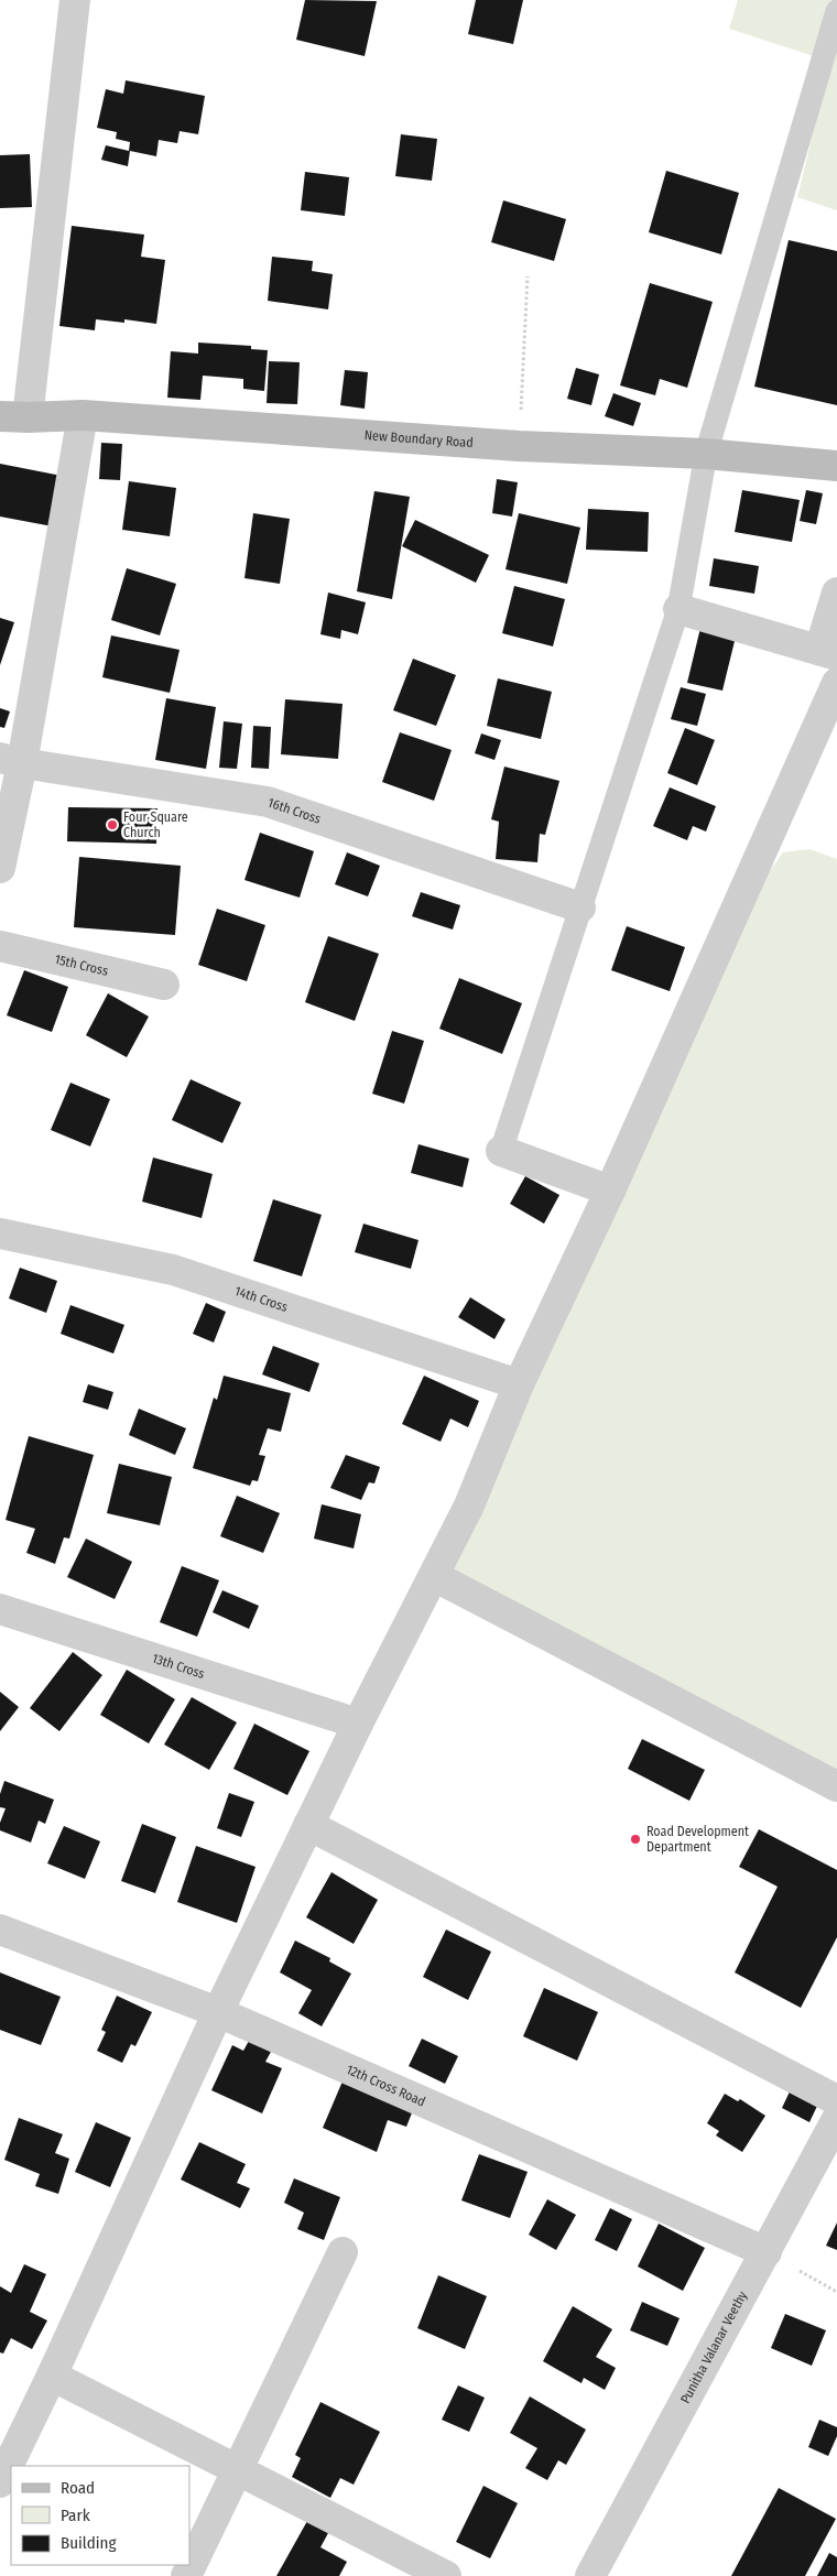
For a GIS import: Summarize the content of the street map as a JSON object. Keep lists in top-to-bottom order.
{
  "streets": {
    "main road": ["New Boundary Road"],
    "street": [
      "16th Cross",
      "15th Cross",
      "14th Cross",
      "13th Cross",
      "12th Cross Road",
      "Punitha Valanar Veethy"
    ]
  },
  "crossings": [
    ["12th Cross Road", "Punitha Valanar Veethy"]
  ],
  "places": ["Four Square Church", "Road Development Department"],
  "legend": ["Road", "Park", "Building"]
}
